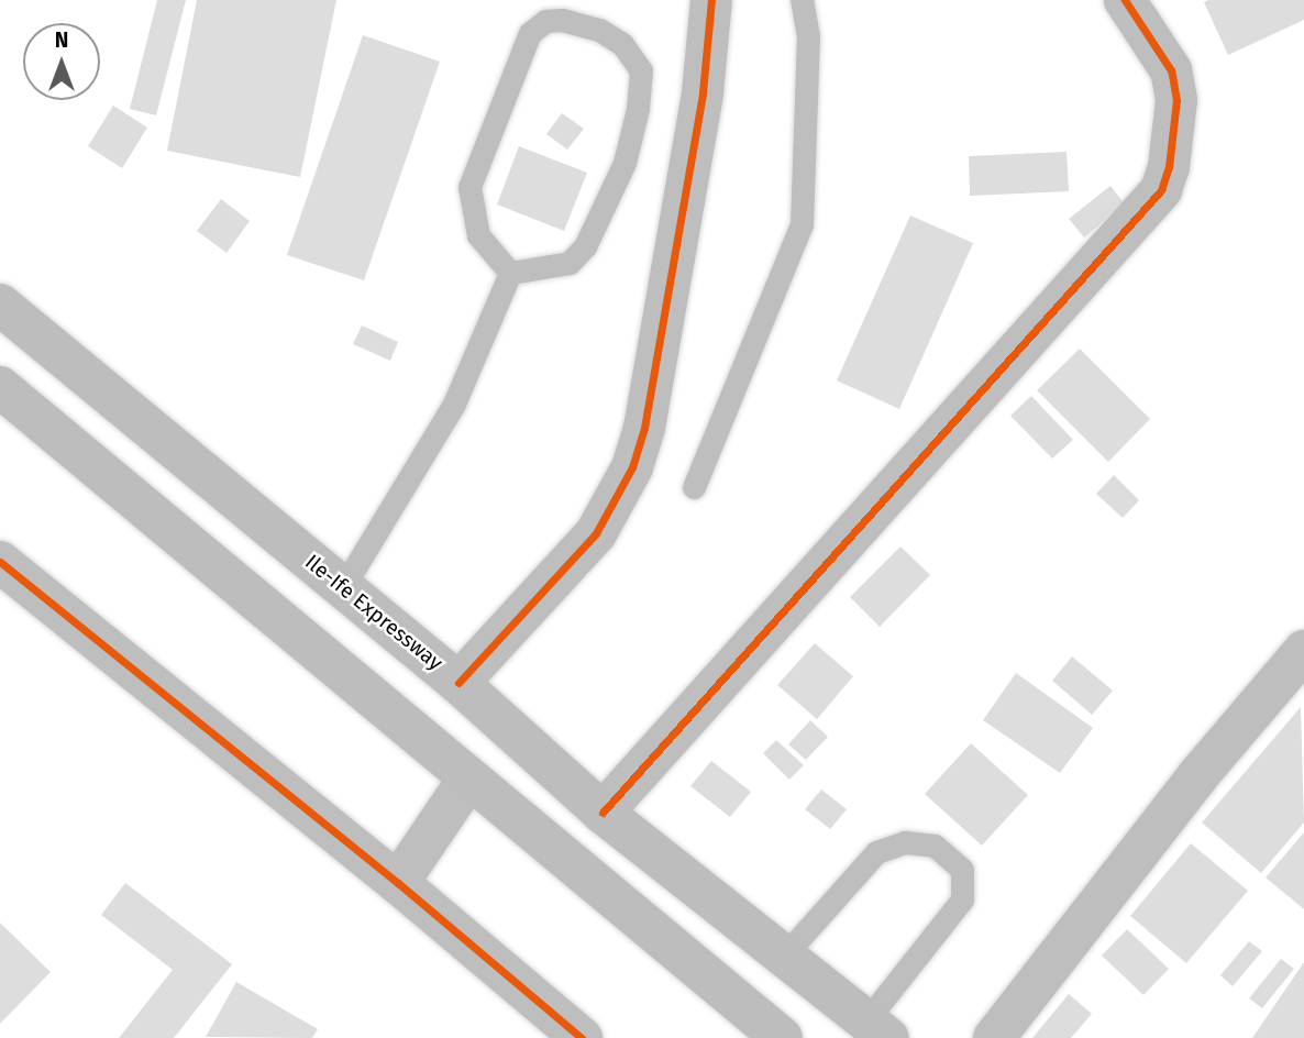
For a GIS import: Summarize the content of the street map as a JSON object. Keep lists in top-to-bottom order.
{
  "streets": {
    "highway": ["Ile-Ife Expressway"]
  },
  "north": "top"
}
